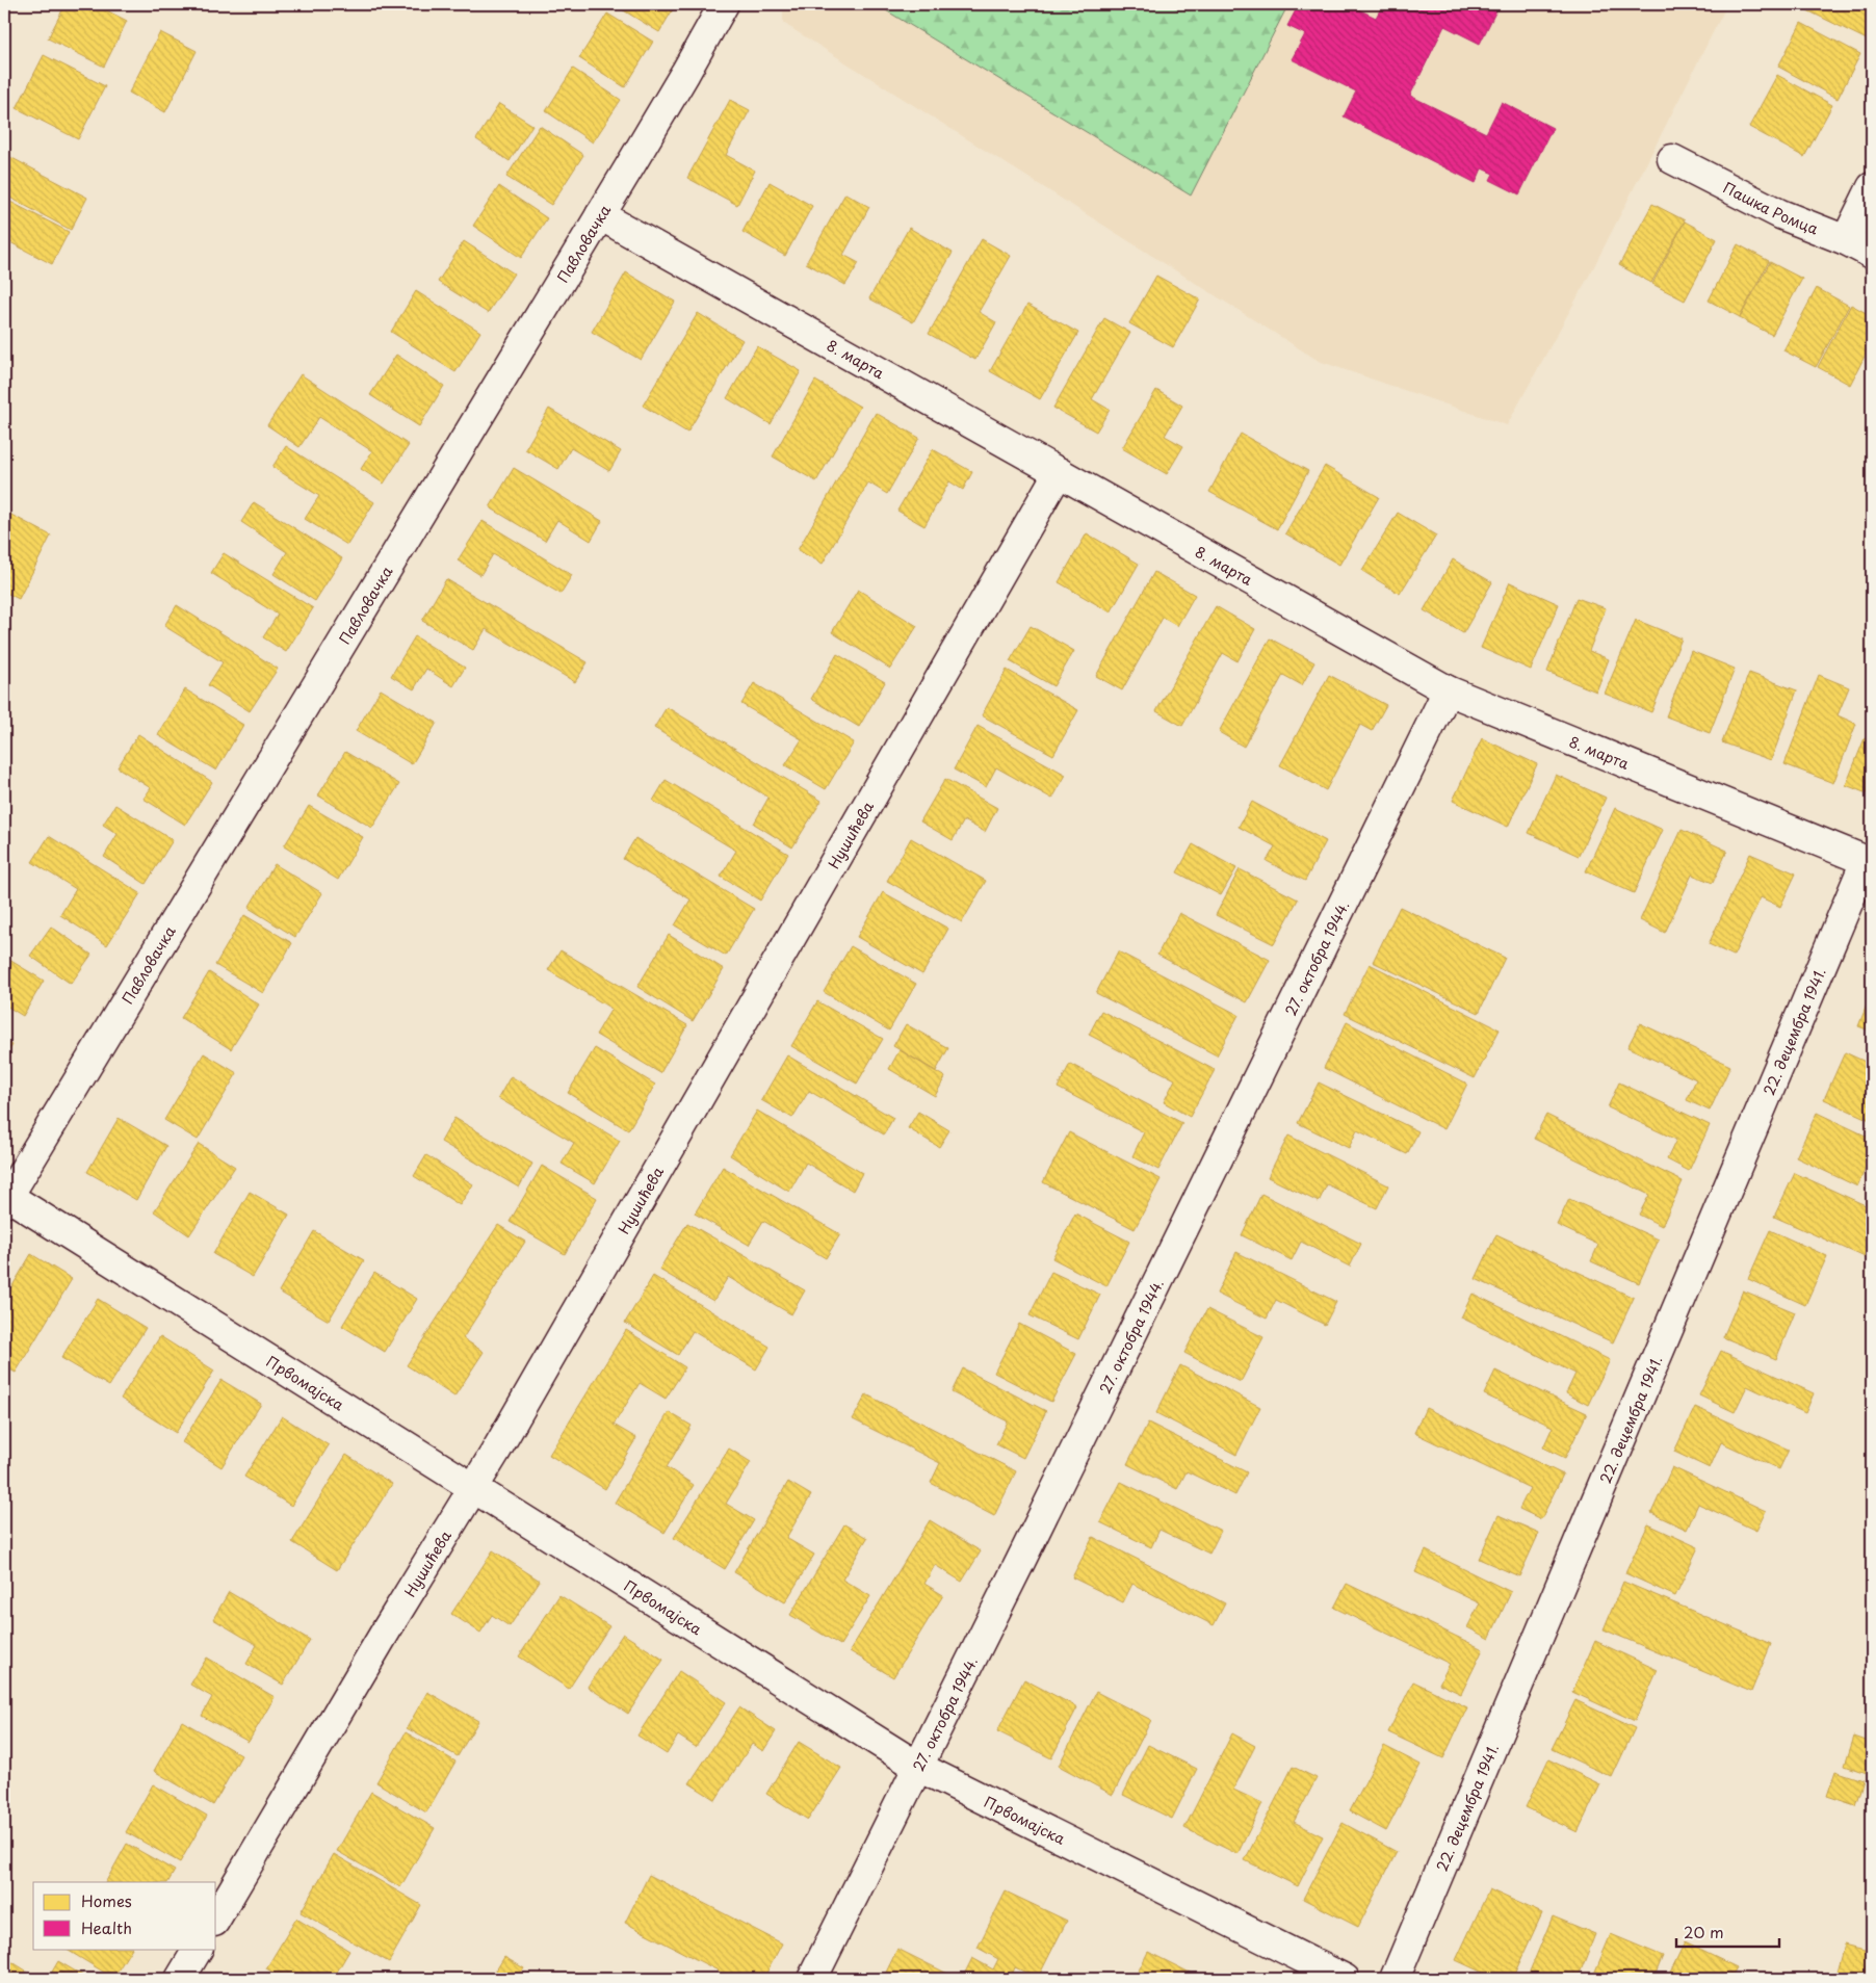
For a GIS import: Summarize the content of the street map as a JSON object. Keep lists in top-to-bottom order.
{
  "streets": {
    "street": [
      "Пашка Ромца",
      "Павловачка",
      "8. марта",
      "Нушићева",
      "27. октобра 1944.",
      "22. децембра 1941.",
      "Првомајска"
    ]
  },
  "crossings": [
    ["Павловачка", "8. марта"],
    ["Павловачка", "Првомајска"],
    ["8. марта", "Нушићева"],
    ["8. марта", "27. октобра 1944."],
    ["8. марта", "22. децембра 1941."],
    ["Нушићева", "Првомајска"],
    ["27. октобра 1944.", "Првомајска"]
  ],
  "legend": ["Homes", "Health"],
  "scale_bar": "20 m"
}
